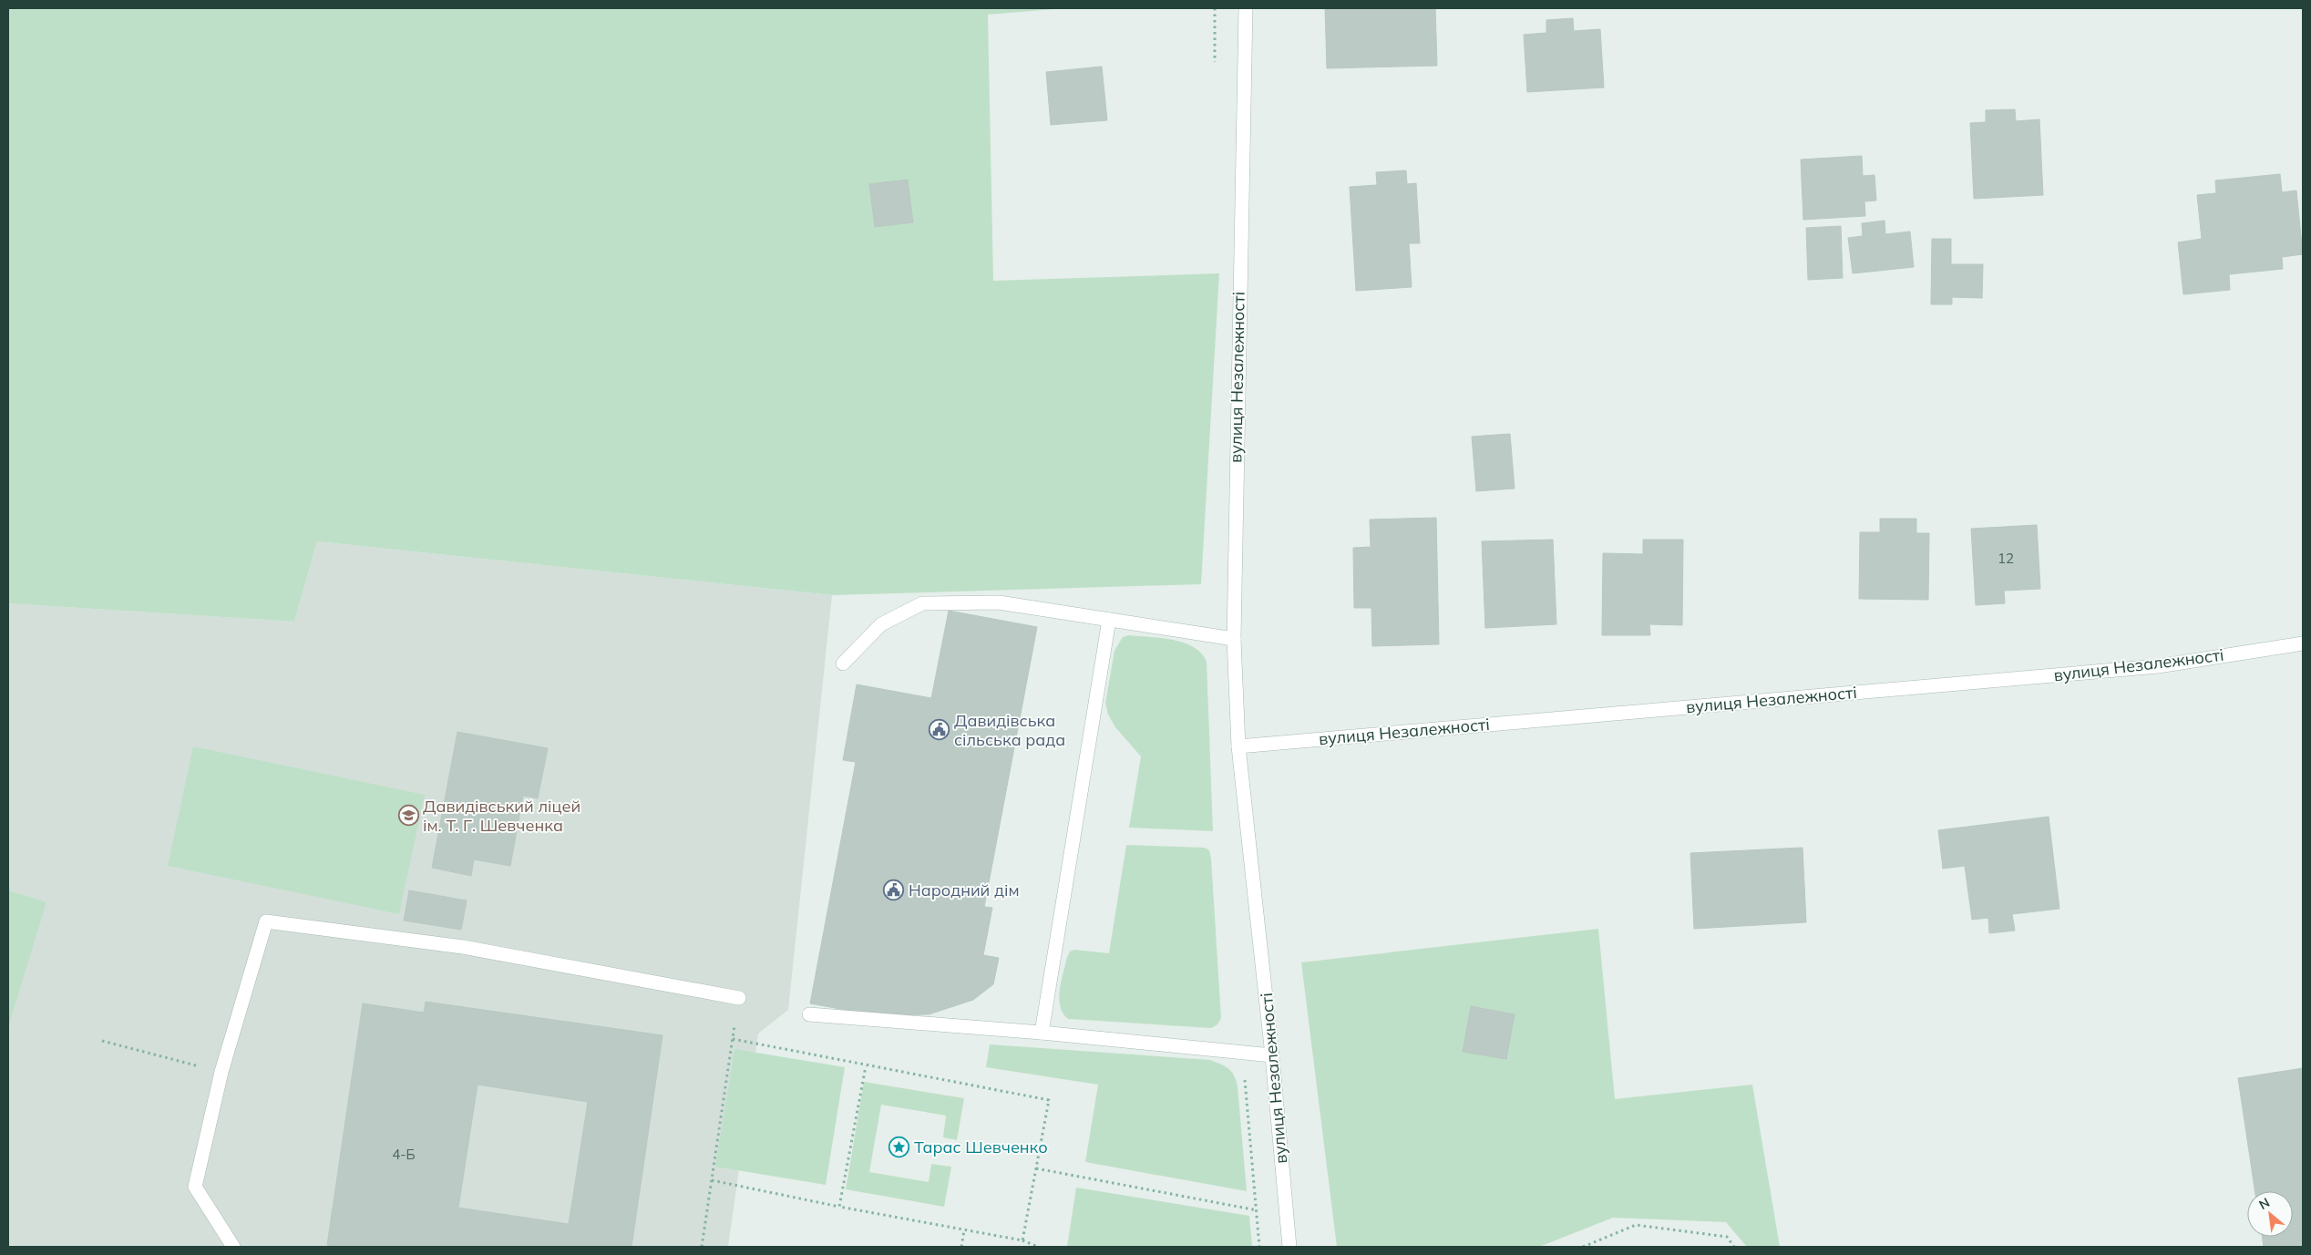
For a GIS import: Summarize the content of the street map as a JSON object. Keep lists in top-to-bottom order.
{
  "streets": {
    "street": ["вулиця Незалежності"]
  },
  "places": {
    "public building": ["Давидівська сільська рада", "Народний дім"],
    "school or university": ["Давидівський ліцей ім. Т. Г. Шевченка"],
    "place": ["Тарас Шевченко"]
  },
  "house_numbers": ["12", "4-Б"],
  "north": "top left"
}
